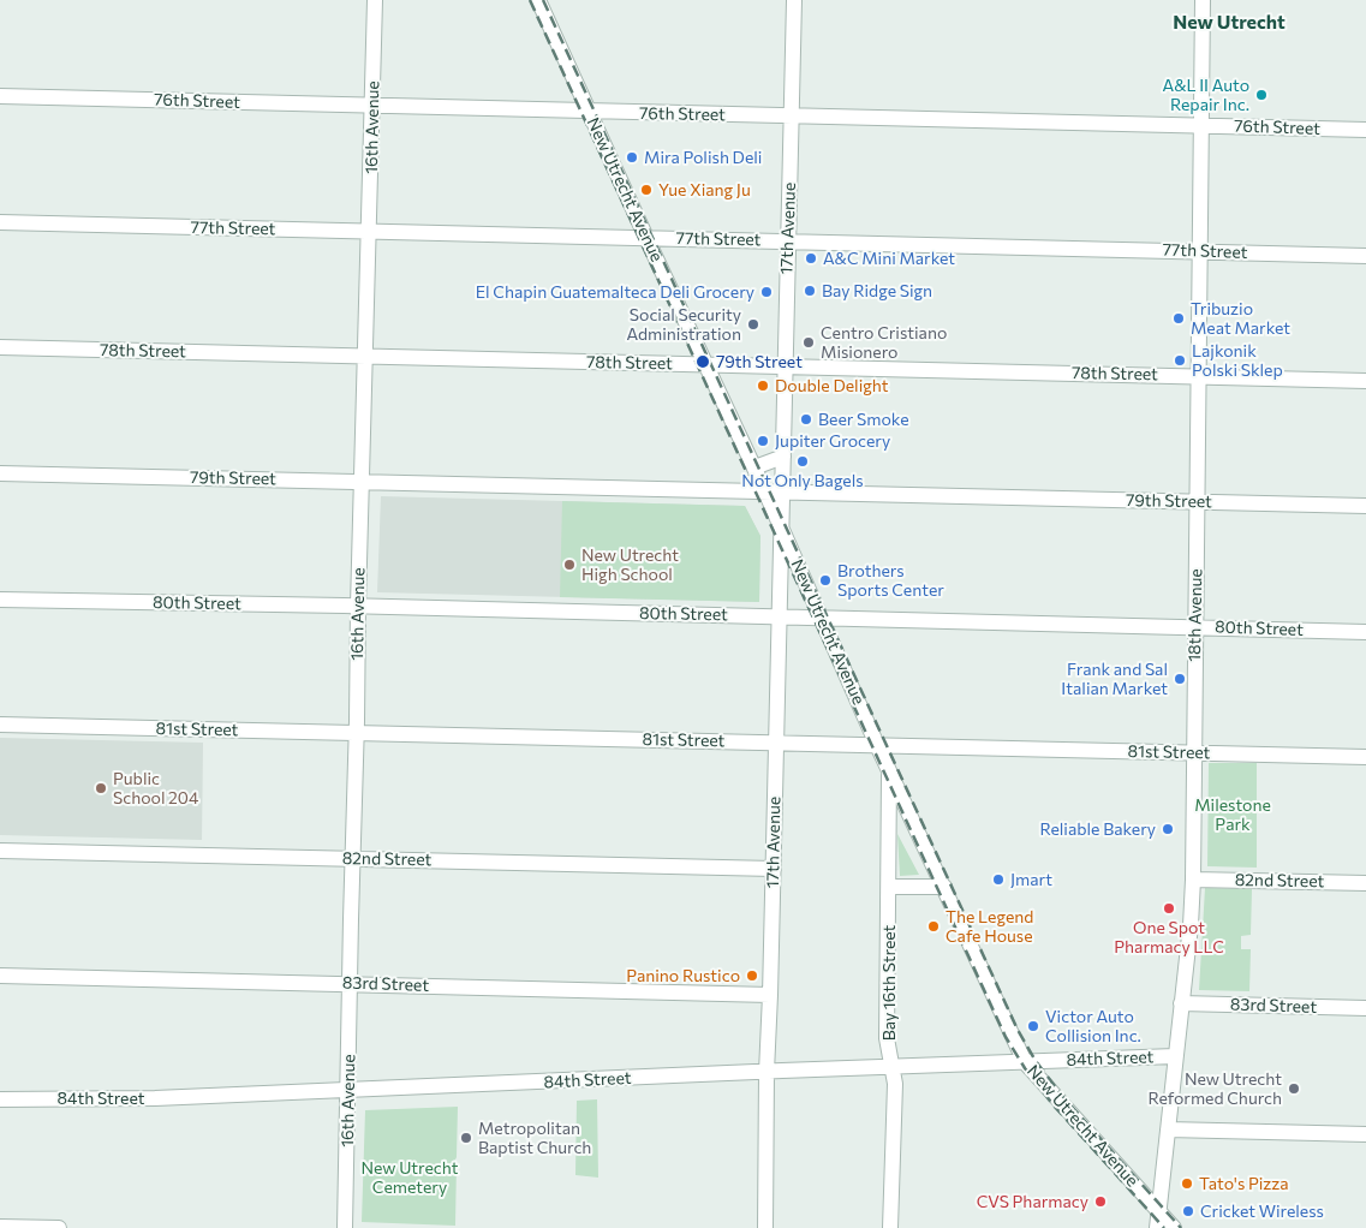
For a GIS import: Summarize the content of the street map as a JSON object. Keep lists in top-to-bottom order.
{
  "streets": {
    "street": [
      "76th Street",
      "16th Avenue",
      "New Utrecht Avenue",
      "77th Street",
      "17th Avenue",
      "78th Street",
      "79th Street",
      "80th Street",
      "18th Avenue",
      "81st Street",
      "82nd Street",
      "Bay 16th Street",
      "83rd Street",
      "84th Street"
    ]
  },
  "crossings": [
    ["76th Street", "16th Avenue"],
    ["76th Street", "New Utrecht Avenue"],
    ["76th Street", "17th Avenue"],
    ["76th Street", "18th Avenue"],
    ["16th Avenue", "77th Street"],
    ["16th Avenue", "78th Street"],
    ["16th Avenue", "79th Street"],
    ["16th Avenue", "80th Street"],
    ["16th Avenue", "81st Street"],
    ["16th Avenue", "82nd Street"],
    ["16th Avenue", "83rd Street"],
    ["16th Avenue", "84th Street"],
    ["New Utrecht Avenue", "77th Street"],
    ["New Utrecht Avenue", "17th Avenue"],
    ["New Utrecht Avenue", "78th Street"],
    ["New Utrecht Avenue", "79th Street"],
    ["New Utrecht Avenue", "80th Street"],
    ["New Utrecht Avenue", "18th Avenue"],
    ["New Utrecht Avenue", "81st Street"],
    ["New Utrecht Avenue", "Bay 16th Street"],
    ["New Utrecht Avenue", "84th Street"],
    ["77th Street", "17th Avenue"],
    ["77th Street", "18th Avenue"],
    ["17th Avenue", "78th Street"],
    ["17th Avenue", "79th Street"],
    ["17th Avenue", "80th Street"],
    ["17th Avenue", "81st Street"],
    ["17th Avenue", "82nd Street"],
    ["17th Avenue", "83rd Street"],
    ["17th Avenue", "84th Street"],
    ["78th Street", "18th Avenue"],
    ["79th Street", "18th Avenue"],
    ["80th Street", "18th Avenue"],
    ["18th Avenue", "81st Street"],
    ["18th Avenue", "82nd Street"],
    ["18th Avenue", "83rd Street"],
    ["18th Avenue", "84th Street"],
    ["Bay 16th Street", "84th Street"]
  ],
  "districts": ["New Utrecht"],
  "parks": ["Milestone Park", "New Utrecht Cemetery"],
  "places": [
    "A&L II Auto Repair Inc.",
    "Mira Polish Deli",
    "Yue Xiang Ju",
    "A&C Mini Market",
    "Bay Ridge Sign",
    "El Chapin Guatemalteca Deli Grocery",
    "Tribuzio Meat Market",
    "Social Security Administration",
    "Centro Cristiano Misionero",
    "Lajkonik Polski Sklep",
    "79th Street",
    "Double Delight",
    "Beer Smoke",
    "Jupiter Grocery",
    "Not Only Bagels",
    "New Utrecht High School",
    "Brothers Sports Center",
    "Frank and Sal Italian Market",
    "Public School 204",
    "Reliable Bakery",
    "Jmart",
    "One Spot Pharmacy LLC",
    "The Legend Cafe House",
    "Panino Rustico",
    "Victor Auto Collision Inc.",
    "New Utrecht Reformed Church",
    "Metropolitan Baptist Church",
    "Tato's Pizza",
    "CVS Pharmacy",
    "Cricket Wireless"
  ]
}
